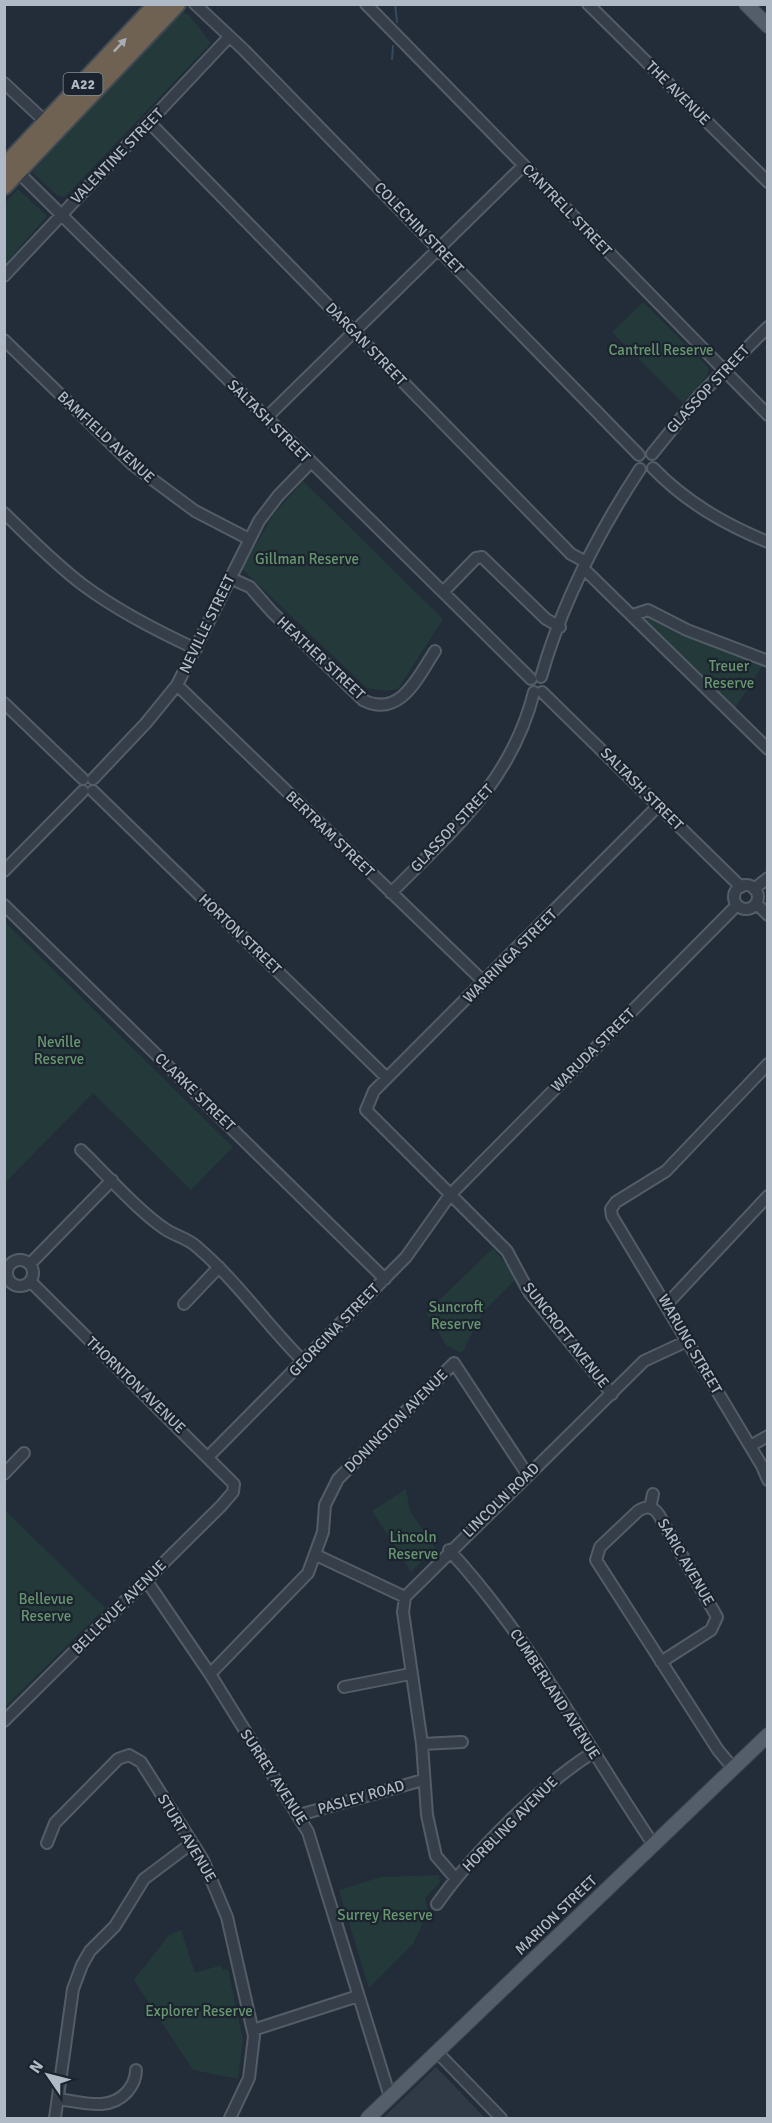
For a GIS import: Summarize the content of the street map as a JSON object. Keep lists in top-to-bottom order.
{
  "streets": {
    "highway": ["A22"],
    "main road": ["MARION STREET"],
    "street": [
      "THE AVENUE",
      "VALENTINE STREET",
      "CANTRELL STREET",
      "COLECHIN STREET",
      "DARGAN STREET",
      "GLASSOP STREET",
      "SALTASH STREET",
      "BAMFIELD AVENUE",
      "NEVILLE STREET",
      "HEATHER STREET",
      "BERTRAM STREET",
      "HORTON STREET",
      "WARRINGA STREET",
      "WARUDA STREET",
      "CLARKE STREET",
      "GEORGINA STREET",
      "SUNCROFT AVENUE",
      "WARUNG STREET",
      "THORNTON AVENUE",
      "DONINGTON AVENUE",
      "LINCOLN ROAD",
      "SARIC AVENUE",
      "BELLEVUE AVENUE",
      "CUMBERLAND AVENUE",
      "SURREY AVENUE",
      "PASLEY ROAD",
      "HORBLING AVENUE",
      "STURT AVENUE"
    ]
  },
  "crossings": [
    ["A22", "SALTASH STREET"],
    ["VALENTINE STREET", "COLECHIN STREET"],
    ["VALENTINE STREET", "DARGAN STREET"],
    ["VALENTINE STREET", "SALTASH STREET"],
    ["CANTRELL STREET", "GLASSOP STREET"],
    ["COLECHIN STREET", "GLASSOP STREET"],
    ["GLASSOP STREET", "SALTASH STREET"],
    ["GLASSOP STREET", "BERTRAM STREET"],
    ["SALTASH STREET", "NEVILLE STREET"],
    ["SALTASH STREET", "WARRINGA STREET"],
    ["SALTASH STREET", "WARUDA STREET"],
    ["BAMFIELD AVENUE", "NEVILLE STREET"],
    ["NEVILLE STREET", "HEATHER STREET"],
    ["NEVILLE STREET", "BERTRAM STREET"],
    ["NEVILLE STREET", "HORTON STREET"],
    ["BERTRAM STREET", "WARRINGA STREET"],
    ["HORTON STREET", "WARRINGA STREET"],
    ["WARRINGA STREET", "WARUDA STREET"],
    ["WARRINGA STREET", "GEORGINA STREET"],
    ["WARRINGA STREET", "SUNCROFT AVENUE"],
    ["WARUDA STREET", "GEORGINA STREET"],
    ["WARUDA STREET", "SUNCROFT AVENUE"],
    ["CLARKE STREET", "GEORGINA STREET"],
    ["GEORGINA STREET", "SUNCROFT AVENUE"],
    ["GEORGINA STREET", "THORNTON AVENUE"],
    ["SUNCROFT AVENUE", "LINCOLN ROAD"],
    ["WARUNG STREET", "LINCOLN ROAD"],
    ["THORNTON AVENUE", "BELLEVUE AVENUE"],
    ["DONINGTON AVENUE", "LINCOLN ROAD"],
    ["DONINGTON AVENUE", "SURREY AVENUE"],
    ["LINCOLN ROAD", "CUMBERLAND AVENUE"],
    ["SARIC AVENUE", "MARION STREET"],
    ["BELLEVUE AVENUE", "SURREY AVENUE"],
    ["CUMBERLAND AVENUE", "HORBLING AVENUE"],
    ["CUMBERLAND AVENUE", "MARION STREET"],
    ["SURREY AVENUE", "PASLEY ROAD"],
    ["SURREY AVENUE", "MARION STREET"]
  ],
  "parks": [
    "Cantrell Reserve",
    "Gillman Reserve",
    "Treuer Reserve",
    "Neville Reserve",
    "Suncroft Reserve",
    "Lincoln Reserve",
    "Bellevue Reserve",
    "Surrey Reserve",
    "Explorer Reserve"
  ],
  "north": "top left"
}
